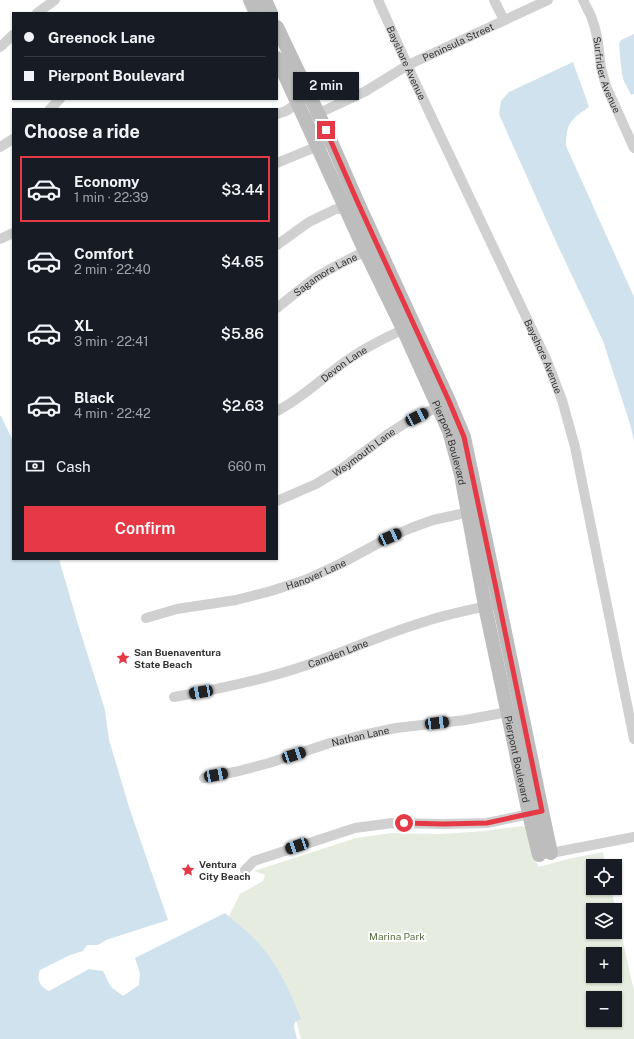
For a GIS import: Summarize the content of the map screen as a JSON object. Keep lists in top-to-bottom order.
{
  "streets": {
    "street": [
      "Peninsula Street",
      "Bayshore Avenue",
      "Surfrider Avenue",
      "Sagamore Lane",
      "Devon Lane",
      "Pierpont Boulevard",
      "Weymouth Lane",
      "Hanover Lane",
      "Camden Lane",
      "Nathan Lane"
    ]
  },
  "crossings": [
    ["Peninsula Street", "Bayshore Avenue"],
    ["Peninsula Street", "Pierpont Boulevard"],
    ["Sagamore Lane", "Pierpont Boulevard"],
    ["Devon Lane", "Pierpont Boulevard"],
    ["Pierpont Boulevard", "Weymouth Lane"],
    ["Pierpont Boulevard", "Hanover Lane"],
    ["Pierpont Boulevard", "Camden Lane"],
    ["Pierpont Boulevard", "Nathan Lane"]
  ],
  "parks": ["Marina Park"],
  "places": {
    "place": ["San Buenaventura State Beach", "Ventura City Beach"]
  },
  "page": {
    "banner": ["Greenock Lane", "Pierpont Boulevard"],
    "bubble": "2 min",
    "heading": "Choose a ride",
    "list": [
      {
        "name": "Economy",
        "note": "1 min · 22:39",
        "value": "$3.44"
      },
      {
        "name": "Comfort",
        "note": "2 min · 22:40",
        "value": "$4.65"
      },
      {
        "name": "XL",
        "note": "3 min · 22:41",
        "value": "$5.86"
      },
      {
        "name": "Black",
        "note": "4 min · 22:42",
        "value": "$2.63"
      }
    ],
    "pay": ["Cash", "660 m"],
    "buttons": "Confirm",
    "map_buttons": ["+", "−"]
  }
}
